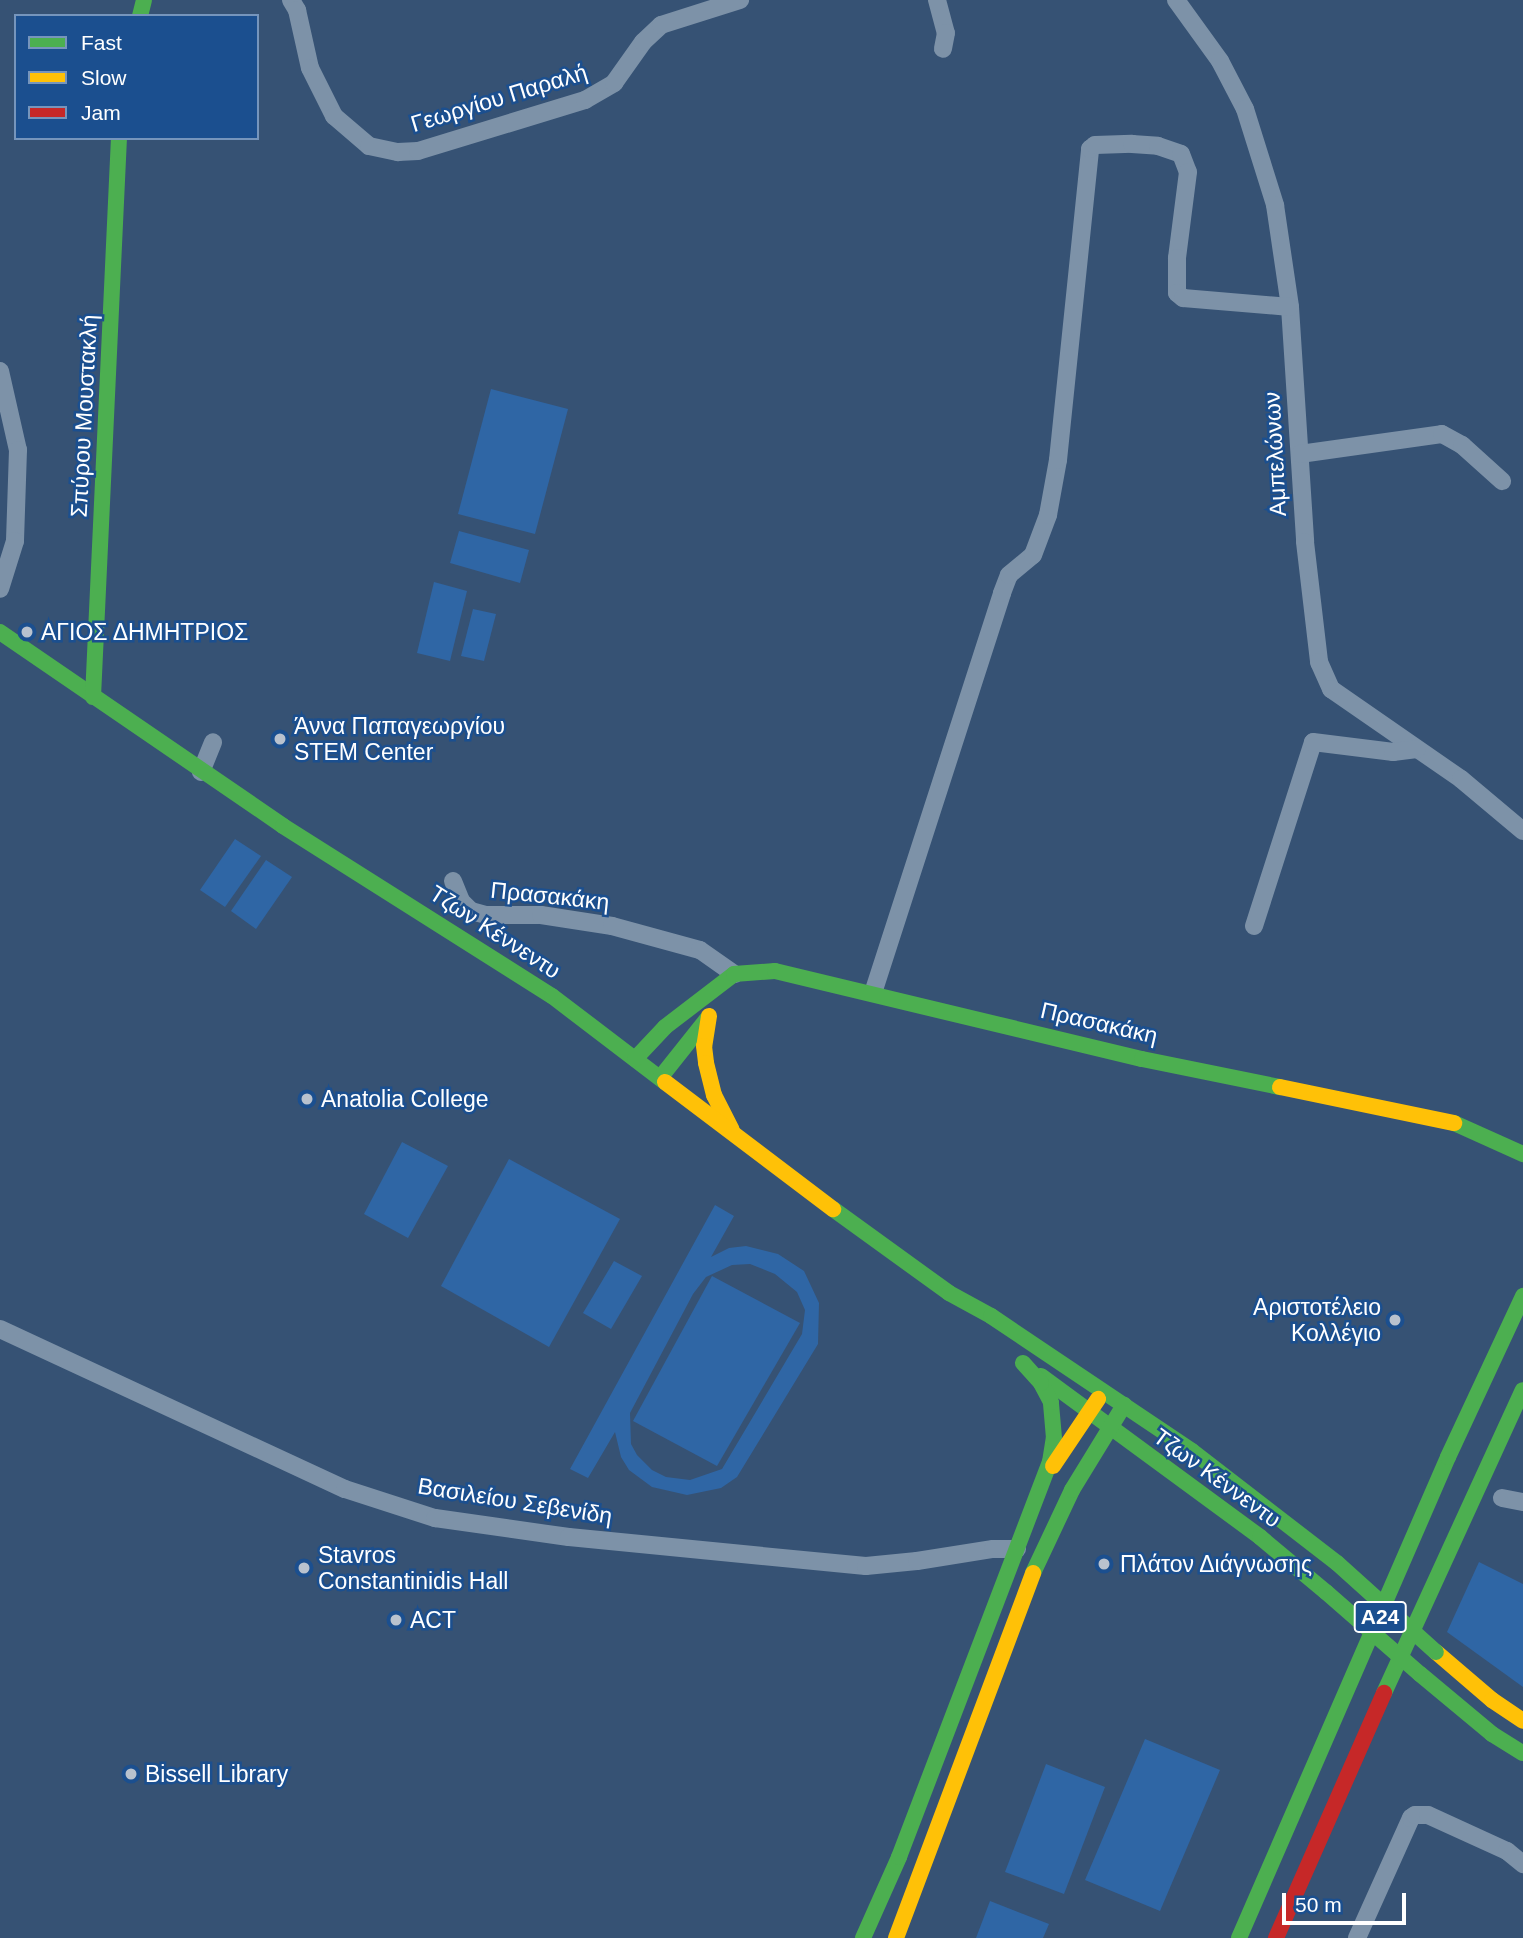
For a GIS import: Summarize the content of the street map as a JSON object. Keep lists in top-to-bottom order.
{
  "streets": {
    "main road": [
      "Σπύρου Μουστακλή",
      "Πρασακάκη",
      "Τζων Κέννεντυ",
      "Α24"
    ],
    "street": ["Γεωργίου Παραλή", "Αμπελώνων", "Βασιλείου Σεβενίδη"]
  },
  "crossings": [
    ["Σπύρου Μουστακλή", "Τζων Κέννεντυ"]
  ],
  "places": [
    "ΑΓΙΟΣ ΔΗΜΗΤΡΙΟΣ",
    "Άννα Παπαγεωργίου STEM Center",
    "Anatolia College",
    "Αριστοτέλειο Κολλέγιο",
    "Πλάτον Διάγνωσης",
    "Stavros Constantinidis Hall",
    "ACT",
    "Bissell Library"
  ],
  "legend": ["Fast", "Slow", "Jam"],
  "scale_bar": "50 m"
}
